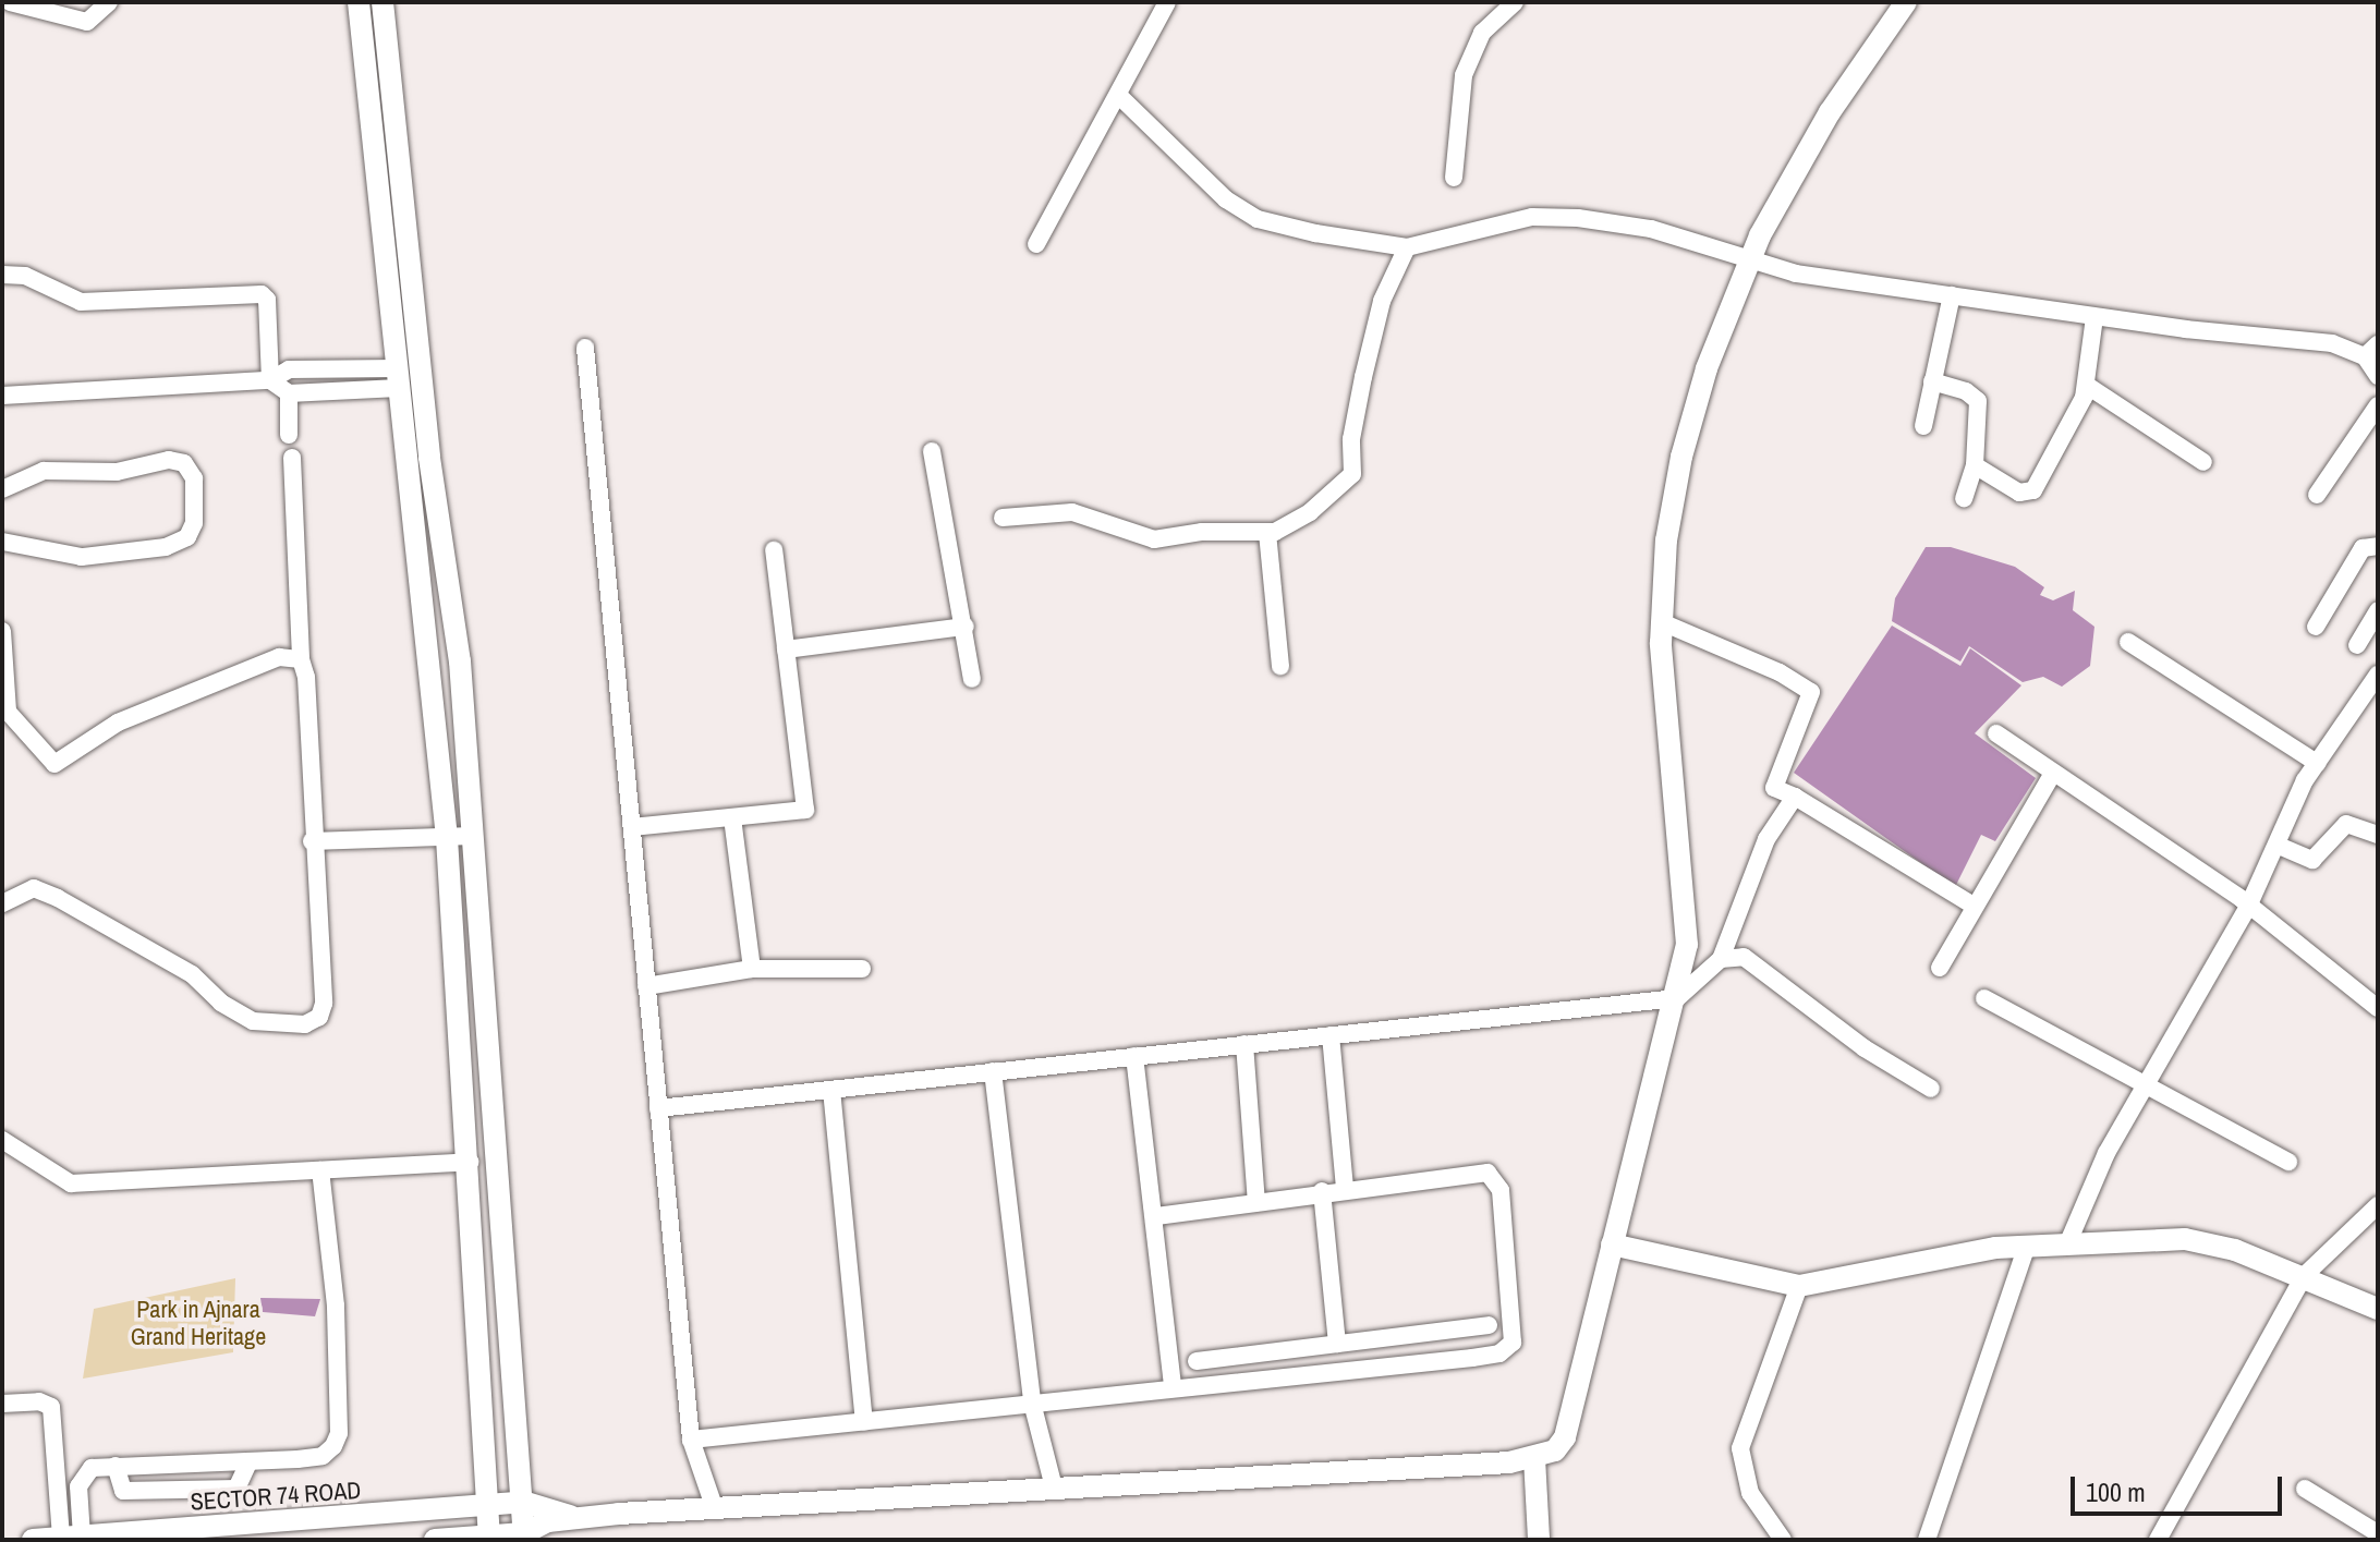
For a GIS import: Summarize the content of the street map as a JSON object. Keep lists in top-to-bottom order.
{
  "streets": {
    "street": ["SECTOR 74 ROAD"]
  },
  "parks": ["Park in Ajnara Grand Heritage"],
  "scale_bar": "100 m"
}
